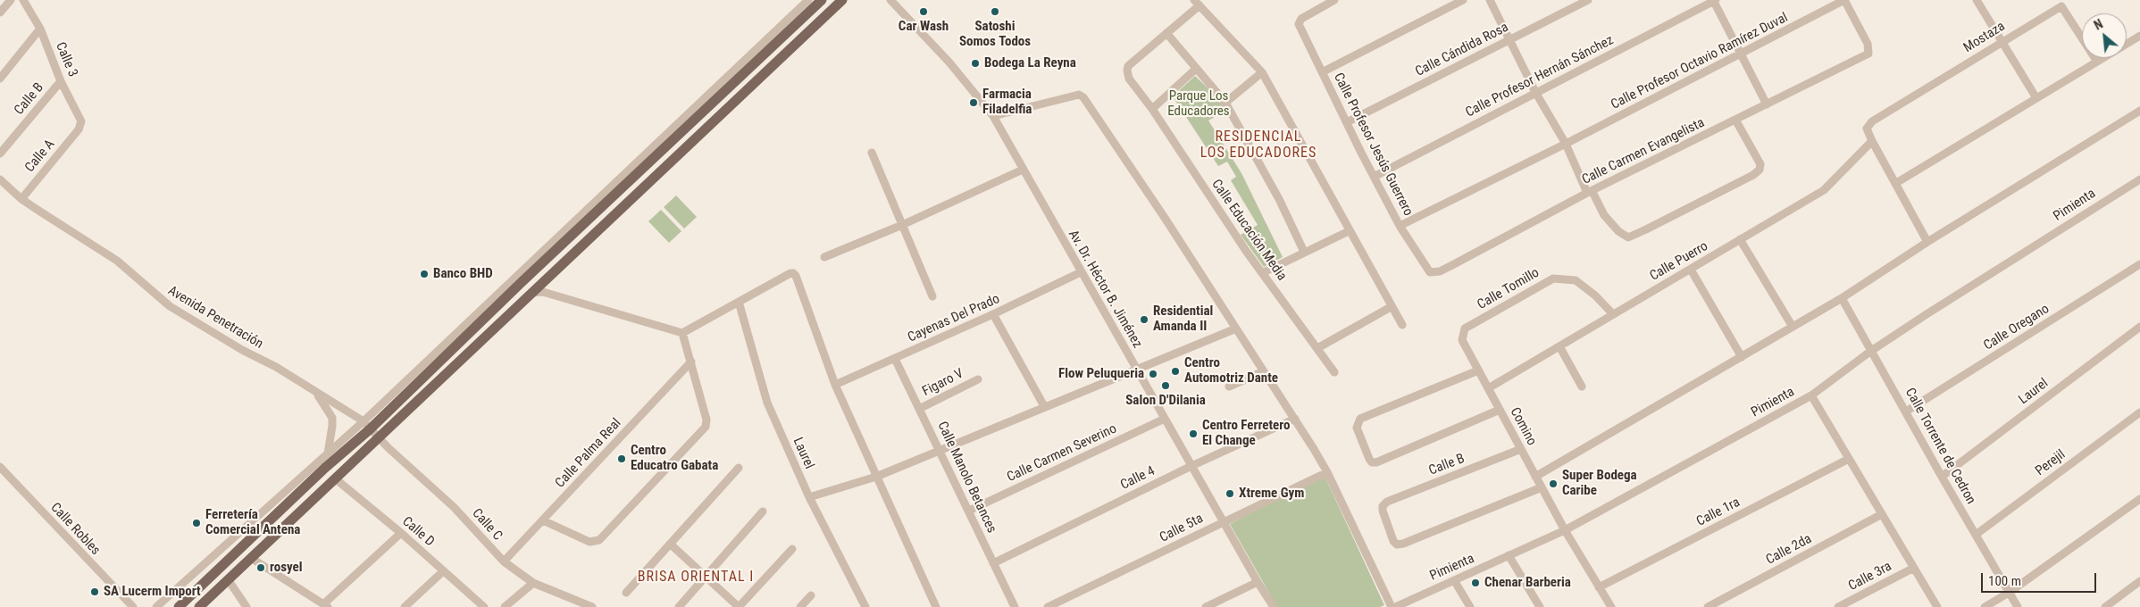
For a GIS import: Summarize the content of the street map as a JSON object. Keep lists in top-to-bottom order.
{
  "streets": {
    "street": [
      "Mostaza",
      "Calle Cándida Rosa",
      "Calle 3",
      "Calle Profesor Octavio Ramírez Duval",
      "Calle Profesor Hernán Sánchez",
      "Calle B",
      "Calle Profesor Jesús Guerrero",
      "Calle Carmen Evangelista",
      "Calle A",
      "Pimienta",
      "Calle Educación Media",
      "Calle Puerro",
      "Av. Dr. Héctor B. Jiménez",
      "Calle Tomillo",
      "Avenida Penetración",
      "Cayenas Del Prado",
      "Calle Oregano",
      "Figaro V",
      "Laurel",
      "Comino",
      "Calle Torrente de Cedron",
      "Calle Palma Real",
      "Calle Carmen Severino",
      "Perejil",
      "Calle Manolo Betances",
      "Calle 4",
      "Calle 1ra",
      "Calle C",
      "Calle 5ta",
      "Calle Robles",
      "Calle D",
      "Calle 2da",
      "Calle 3ra"
    ]
  },
  "crossings": [
    ["Mostaza", "Calle Puerro"],
    ["Calle Cándida Rosa", "Calle Profesor Jesús Guerrero"],
    ["Calle 3", "Calle B"],
    ["Calle 3", "Calle A"],
    ["Calle Profesor Octavio Ramírez Duval", "Calle Profesor Jesús Guerrero"],
    ["Calle Profesor Octavio Ramírez Duval", "Calle Carmen Evangelista"],
    ["Calle Profesor Hernán Sánchez", "Calle Profesor Jesús Guerrero"],
    ["Calle B", "Comino"],
    ["Calle Profesor Jesús Guerrero", "Calle Carmen Evangelista"],
    ["Calle A", "Avenida Penetración"],
    ["Pimienta", "Comino"],
    ["Pimienta", "Calle Torrente de Cedron"],
    ["Calle Puerro", "Calle Tomillo"],
    ["Calle Puerro", "Comino"],
    ["Av. Dr. Héctor B. Jiménez", "Cayenas Del Prado"],
    ["Av. Dr. Héctor B. Jiménez", "Calle Carmen Severino"],
    ["Av. Dr. Héctor B. Jiménez", "Calle 4"],
    ["Av. Dr. Héctor B. Jiménez", "Calle 5ta"],
    ["Calle Tomillo", "Comino"],
    ["Avenida Penetración", "Calle C"],
    ["Cayenas Del Prado", "Calle Manolo Betances"],
    ["Calle Oregano", "Calle Torrente de Cedron"],
    ["Figaro V", "Calle Manolo Betances"],
    ["Laurel", "Calle Torrente de Cedron"],
    ["Comino", "Calle 1ra"],
    ["Calle Torrente de Cedron", "Perejil"],
    ["Calle Palma Real", "Calle C"],
    ["Calle Carmen Severino", "Calle Manolo Betances"],
    ["Calle Manolo Betances", "Calle 4"]
  ],
  "districts": ["RESIDENCIAL LOS EDUCADORES", "BRISA ORIENTAL I"],
  "parks": ["Parque Los Educadores"],
  "places": [
    "Car Wash",
    "Satoshi Somos Todos",
    "Bodega La Reyna",
    "Farmacia Filadelfia",
    "Banco BHD",
    "Residential Amanda II",
    "Centro Automotriz Dante",
    "Flow Peluqueria",
    "Salon D'Dilania",
    "Centro Ferretero El Change",
    "Centro Educatro Gabata",
    "Super Bodega Caribe",
    "Xtreme Gym",
    "Ferretería Comercial Antena",
    "rosyel",
    "Chenar Barberia",
    "SA Lucerm Import"
  ],
  "scale_bar": "100 m",
  "north": "top left"
}
